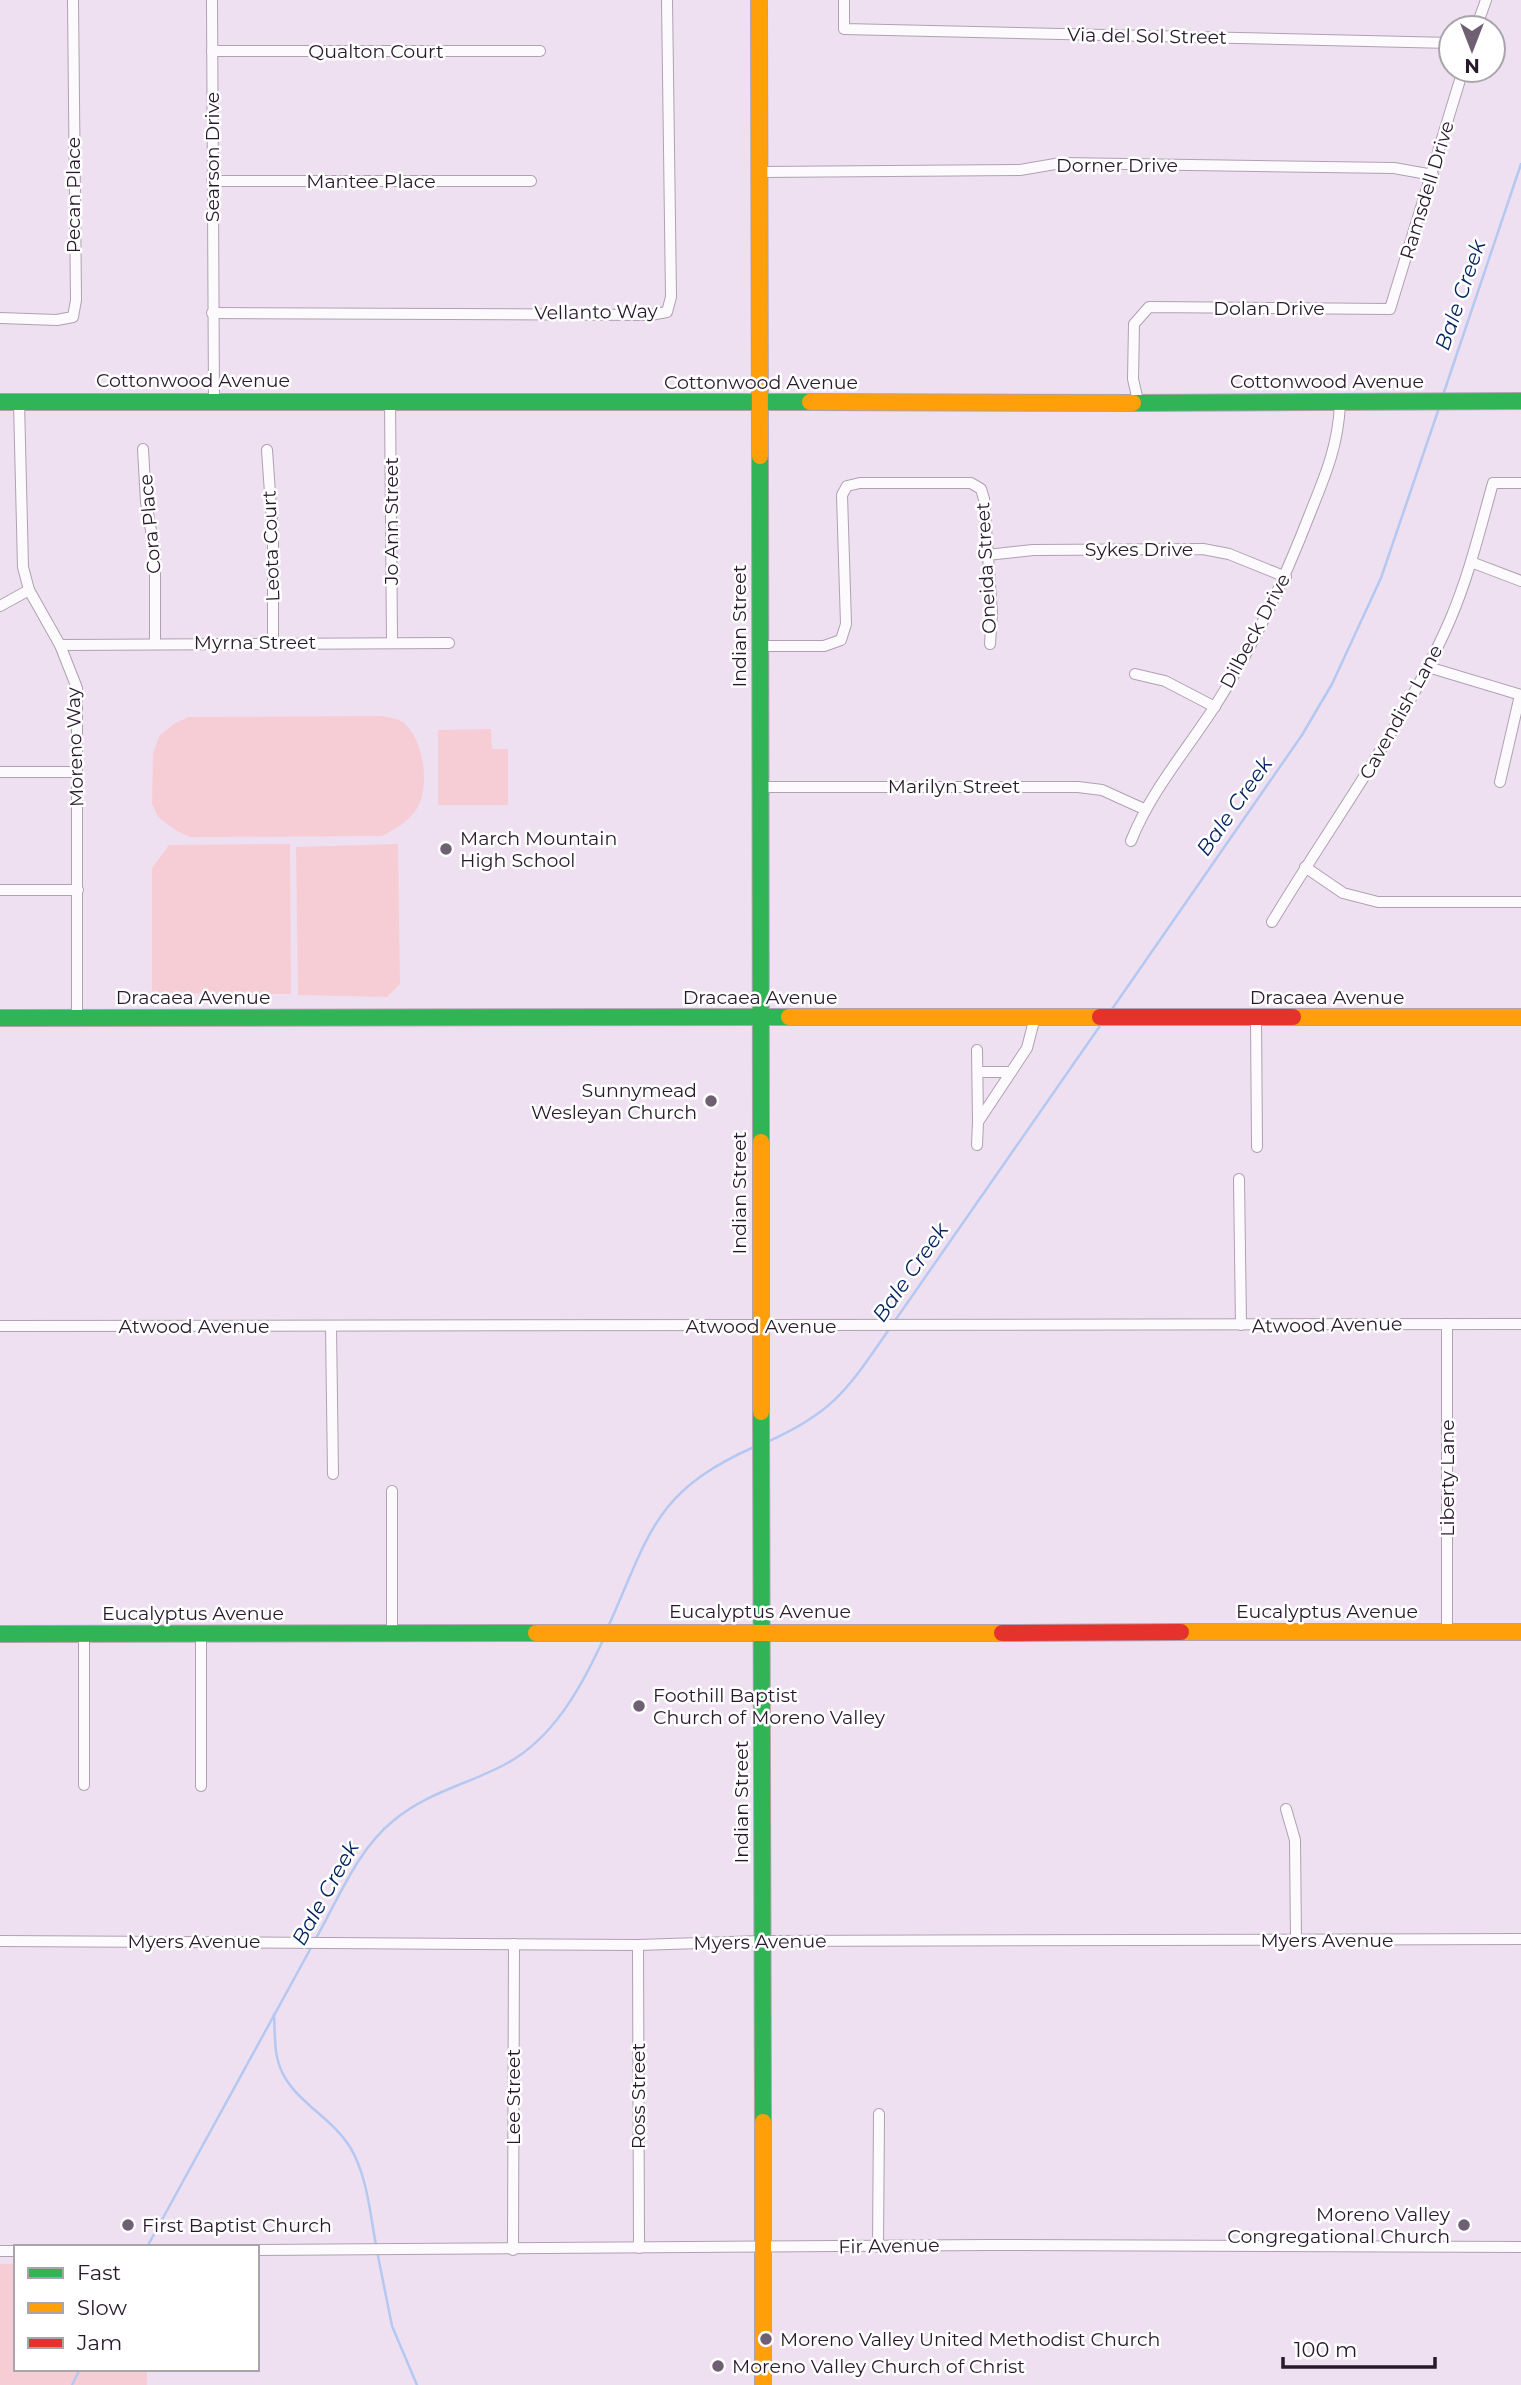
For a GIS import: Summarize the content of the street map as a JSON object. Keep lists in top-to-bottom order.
{
  "streets": {
    "street": [
      "Via del Sol Street",
      "Qualton Court",
      "Searson Drive",
      "Dorner Drive",
      "Mantee Place",
      "Ramsdell Drive",
      "Pecan Place",
      "Dolan Drive",
      "Vellanto Way",
      "Cottonwood Avenue",
      "Jo Ann Street",
      "Cora Place",
      "Leota Court",
      "Sykes Drive",
      "Oneida Street",
      "Indian Street",
      "Dilbeck Drive",
      "Myrna Street",
      "Cavendish Lane",
      "Moreno Way",
      "Marilyn Street",
      "Dracaea Avenue",
      "Atwood Avenue",
      "Liberty Lane",
      "Eucalyptus Avenue",
      "Myers Avenue",
      "Ross Street",
      "Lee Street",
      "Fir Avenue"
    ]
  },
  "crossings": [
    ["Qualton Court", "Searson Drive"],
    ["Searson Drive", "Mantee Place"],
    ["Searson Drive", "Vellanto Way"],
    ["Searson Drive", "Cottonwood Avenue"],
    ["Dorner Drive", "Ramsdell Drive"],
    ["Dorner Drive", "Indian Street"],
    ["Ramsdell Drive", "Dolan Drive"],
    ["Dolan Drive", "Cottonwood Avenue"],
    ["Cottonwood Avenue", "Jo Ann Street"],
    ["Cottonwood Avenue", "Indian Street"],
    ["Cottonwood Avenue", "Dilbeck Drive"],
    ["Cottonwood Avenue", "Moreno Way"],
    ["Jo Ann Street", "Myrna Street"],
    ["Cora Place", "Myrna Street"],
    ["Leota Court", "Myrna Street"],
    ["Sykes Drive", "Oneida Street"],
    ["Sykes Drive", "Dilbeck Drive"],
    ["Oneida Street", "Indian Street"],
    ["Indian Street", "Marilyn Street"],
    ["Indian Street", "Dracaea Avenue"],
    ["Indian Street", "Atwood Avenue"],
    ["Indian Street", "Eucalyptus Avenue"],
    ["Indian Street", "Myers Avenue"],
    ["Indian Street", "Fir Avenue"],
    ["Dilbeck Drive", "Marilyn Street"],
    ["Myrna Street", "Moreno Way"],
    ["Moreno Way", "Dracaea Avenue"],
    ["Atwood Avenue", "Liberty Lane"],
    ["Liberty Lane", "Eucalyptus Avenue"],
    ["Myers Avenue", "Ross Street"],
    ["Myers Avenue", "Lee Street"],
    ["Ross Street", "Fir Avenue"],
    ["Lee Street", "Fir Avenue"]
  ],
  "water": ["Bale Creek"],
  "places": [
    "March Mountain High School",
    "Sunnymead Wesleyan Church",
    "Foothill Baptist Church of Moreno Valley",
    "First Baptist Church",
    "Moreno Valley Congregational Church",
    "Moreno Valley United Methodist Church",
    "Moreno Valley Church of Christ"
  ],
  "legend": ["Fast", "Slow", "Jam"],
  "scale_bar": "100 m",
  "north": "bottom"
}
